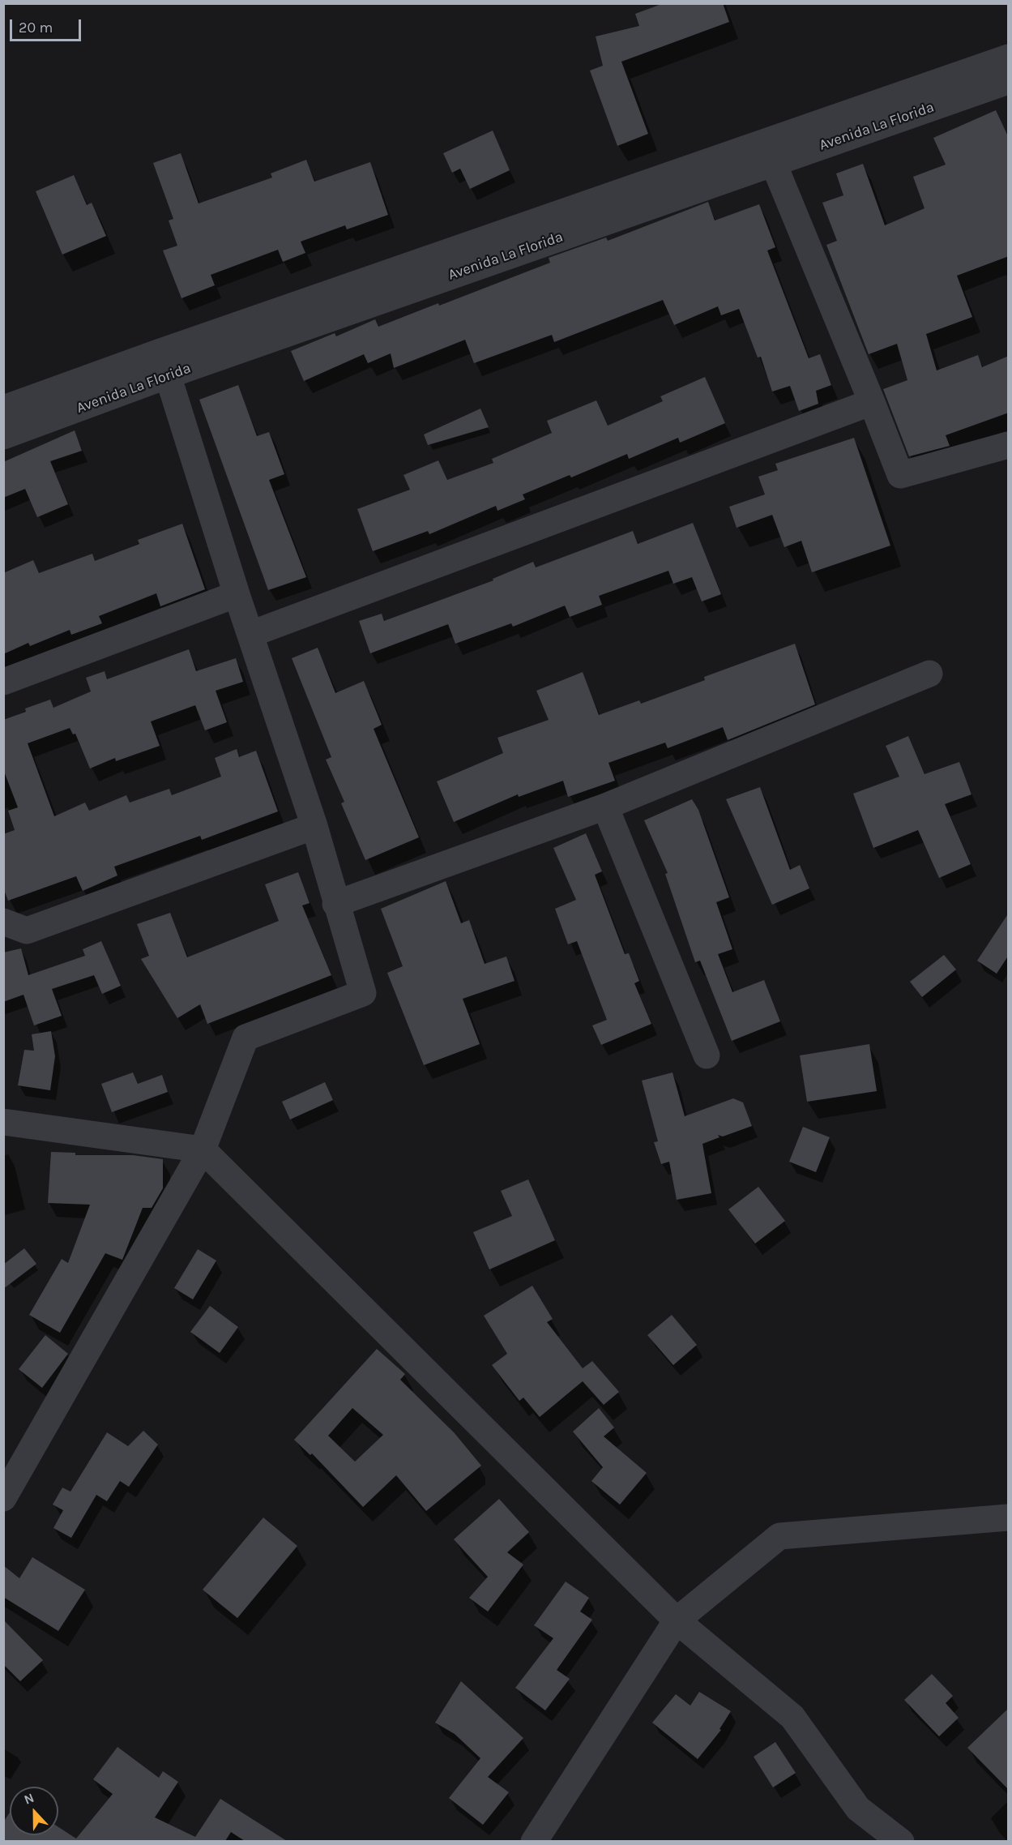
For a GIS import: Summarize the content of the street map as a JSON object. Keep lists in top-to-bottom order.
{
  "streets": {
    "street": ["Avenida La Florida"]
  },
  "scale_bar": "20 m",
  "north": "top"
}
